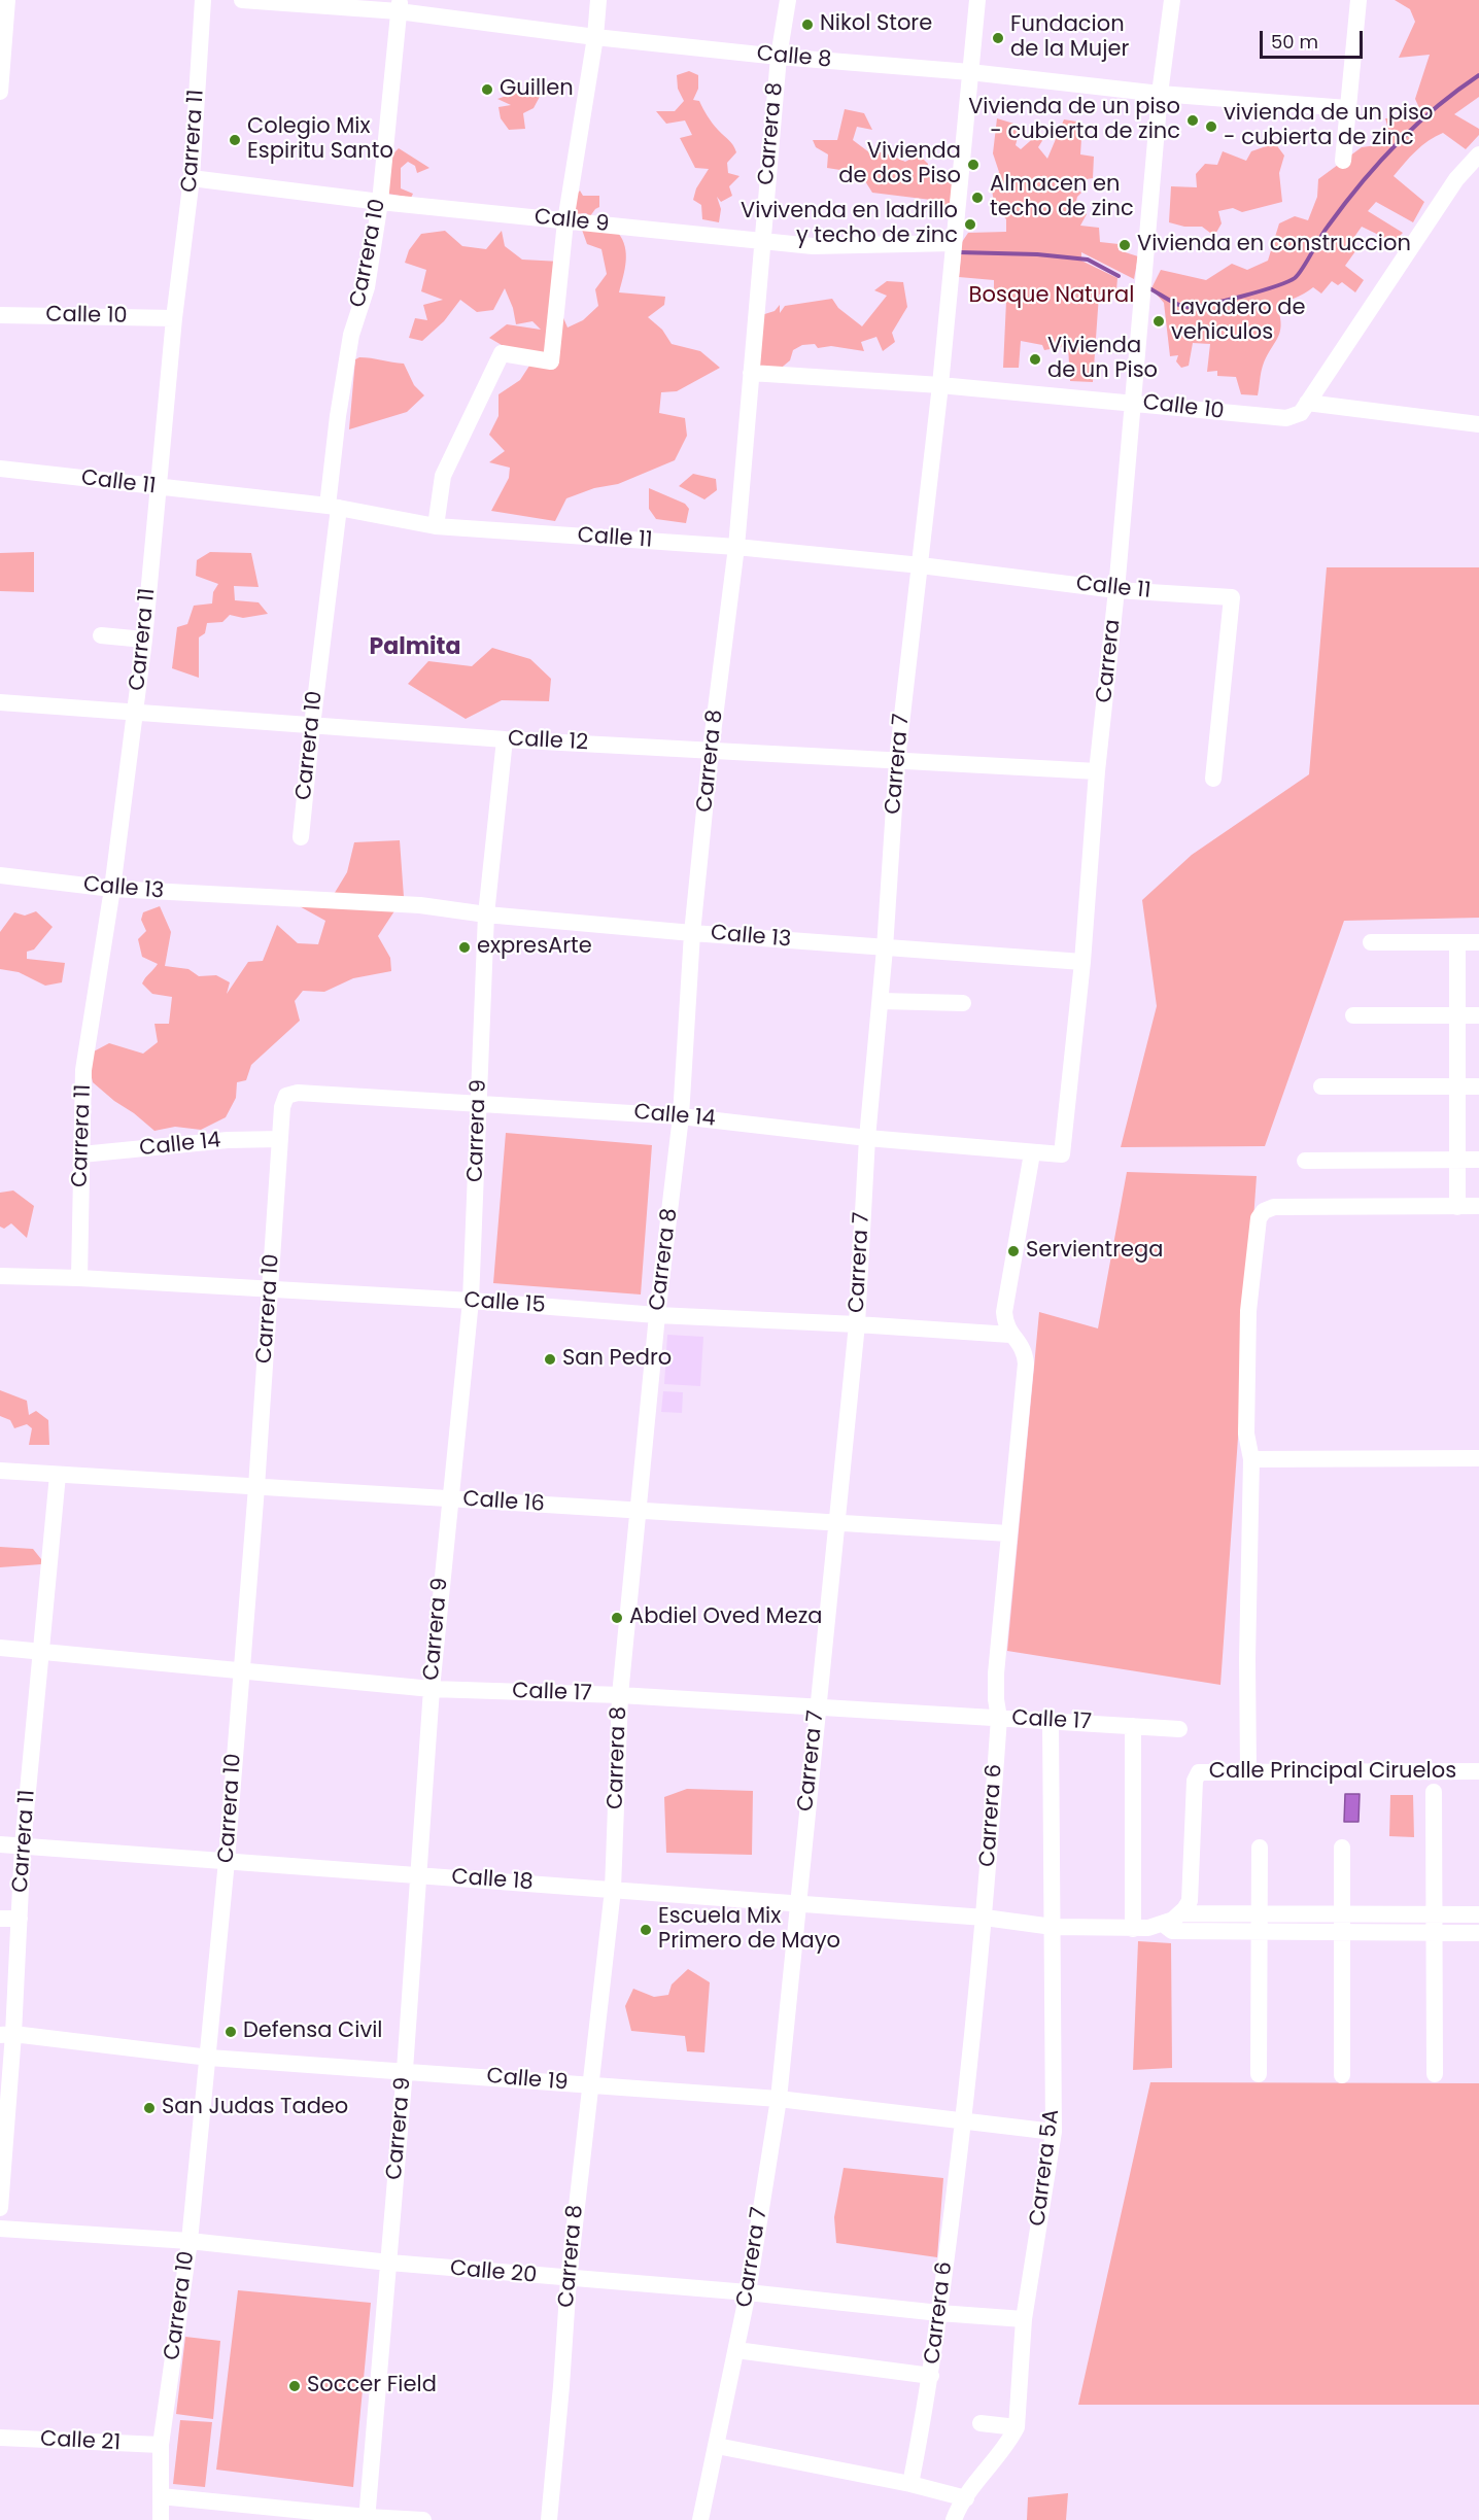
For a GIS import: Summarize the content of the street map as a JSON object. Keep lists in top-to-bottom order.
{
  "streets": {
    "street": [
      "Calle 8",
      "Carrera 8",
      "Carrera 11",
      "Calle 9",
      "Carrera 10",
      "Calle 10",
      "Calle 11",
      "Carrera",
      "Calle 12",
      "Carrera 7",
      "Calle 13",
      "Calle 14",
      "Carrera 9",
      "Calle 15",
      "Calle 16",
      "Calle 17",
      "Calle Principal Ciruelos",
      "Carrera 6",
      "Calle 18",
      "Calle 19",
      "Carrera 5A",
      "Calle 20",
      "Calle 21"
    ]
  },
  "crossings": [
    ["Calle 8", "Carrera 8"],
    ["Calle 8", "Carrera 10"],
    ["Calle 8", "Carrera"],
    ["Calle 8", "Carrera 7"],
    ["Carrera 8", "Calle 9"],
    ["Carrera 8", "Calle 10"],
    ["Carrera 8", "Calle 11"],
    ["Carrera 8", "Calle 12"],
    ["Carrera 8", "Calle 13"],
    ["Carrera 8", "Calle 14"],
    ["Carrera 8", "Calle 15"],
    ["Carrera 8", "Calle 16"],
    ["Carrera 8", "Calle 17"],
    ["Carrera 8", "Calle 18"],
    ["Carrera 8", "Calle 19"],
    ["Carrera 8", "Calle 20"],
    ["Carrera 11", "Calle 9"],
    ["Carrera 11", "Calle 10"],
    ["Carrera 11", "Calle 11"],
    ["Carrera 11", "Calle 12"],
    ["Carrera 11", "Calle 13"],
    ["Carrera 11", "Calle 14"],
    ["Carrera 11", "Calle 15"],
    ["Carrera 11", "Calle 16"],
    ["Carrera 11", "Calle 17"],
    ["Carrera 11", "Calle 18"],
    ["Carrera 11", "Calle 19"],
    ["Calle 9", "Carrera 10"],
    ["Calle 9", "Carrera 7"],
    ["Carrera 10", "Calle 11"],
    ["Carrera 10", "Calle 12"],
    ["Carrera 10", "Calle 14"],
    ["Carrera 10", "Calle 15"],
    ["Carrera 10", "Calle 16"],
    ["Carrera 10", "Calle 17"],
    ["Carrera 10", "Calle 18"],
    ["Carrera 10", "Calle 19"],
    ["Carrera 10", "Calle 20"],
    ["Carrera 10", "Calle 21"],
    ["Calle 10", "Carrera"],
    ["Calle 10", "Carrera 7"],
    ["Calle 11", "Carrera"],
    ["Calle 11", "Carrera 7"],
    ["Carrera", "Calle 12"],
    ["Carrera", "Calle 13"],
    ["Carrera", "Calle 14"],
    ["Calle 12", "Carrera 7"],
    ["Calle 12", "Carrera 9"],
    ["Carrera 7", "Calle 13"],
    ["Carrera 7", "Calle 14"],
    ["Carrera 7", "Calle 15"],
    ["Carrera 7", "Calle 16"],
    ["Carrera 7", "Calle 17"],
    ["Carrera 7", "Calle 18"],
    ["Carrera 7", "Calle 19"],
    ["Carrera 7", "Calle 20"],
    ["Calle 13", "Carrera 9"],
    ["Calle 14", "Carrera 9"],
    ["Calle 14", "Carrera 6"],
    ["Carrera 9", "Calle 15"],
    ["Carrera 9", "Calle 16"],
    ["Carrera 9", "Calle 17"],
    ["Carrera 9", "Calle 18"],
    ["Carrera 9", "Calle 19"],
    ["Carrera 9", "Calle 20"],
    ["Calle 15", "Carrera 6"],
    ["Calle 16", "Carrera 6"],
    ["Calle 17", "Carrera 6"],
    ["Calle 17", "Carrera 5A"],
    ["Carrera 6", "Calle 18"],
    ["Carrera 6", "Calle 19"],
    ["Carrera 6", "Calle 20"],
    ["Calle 19", "Carrera 5A"],
    ["Carrera 5A", "Calle 20"]
  ],
  "districts": ["Palmita"],
  "parks": ["Bosque Natural"],
  "places": [
    "Nikol Store",
    "Fundacion de la Mujer",
    "Guillen",
    "Vivienda de un piso - cubierta de zinc",
    "vivienda de un piso - cubierta de zinc",
    "Colegio Mix Espiritu Santo",
    "Vivienda de dos Piso",
    "Almacen en techo de zinc",
    "Vivivenda en ladrillo y techo de zinc",
    "Vivienda en construccion",
    "Lavadero de vehiculos",
    "Vivienda de un Piso",
    "expresArte",
    "Servientrega",
    "San Pedro",
    "Abdiel Oved Meza",
    "Escuela Mix Primero de Mayo",
    "Defensa Civil",
    "San Judas Tadeo",
    "Soccer Field"
  ],
  "scale_bar": "50 m"
}
